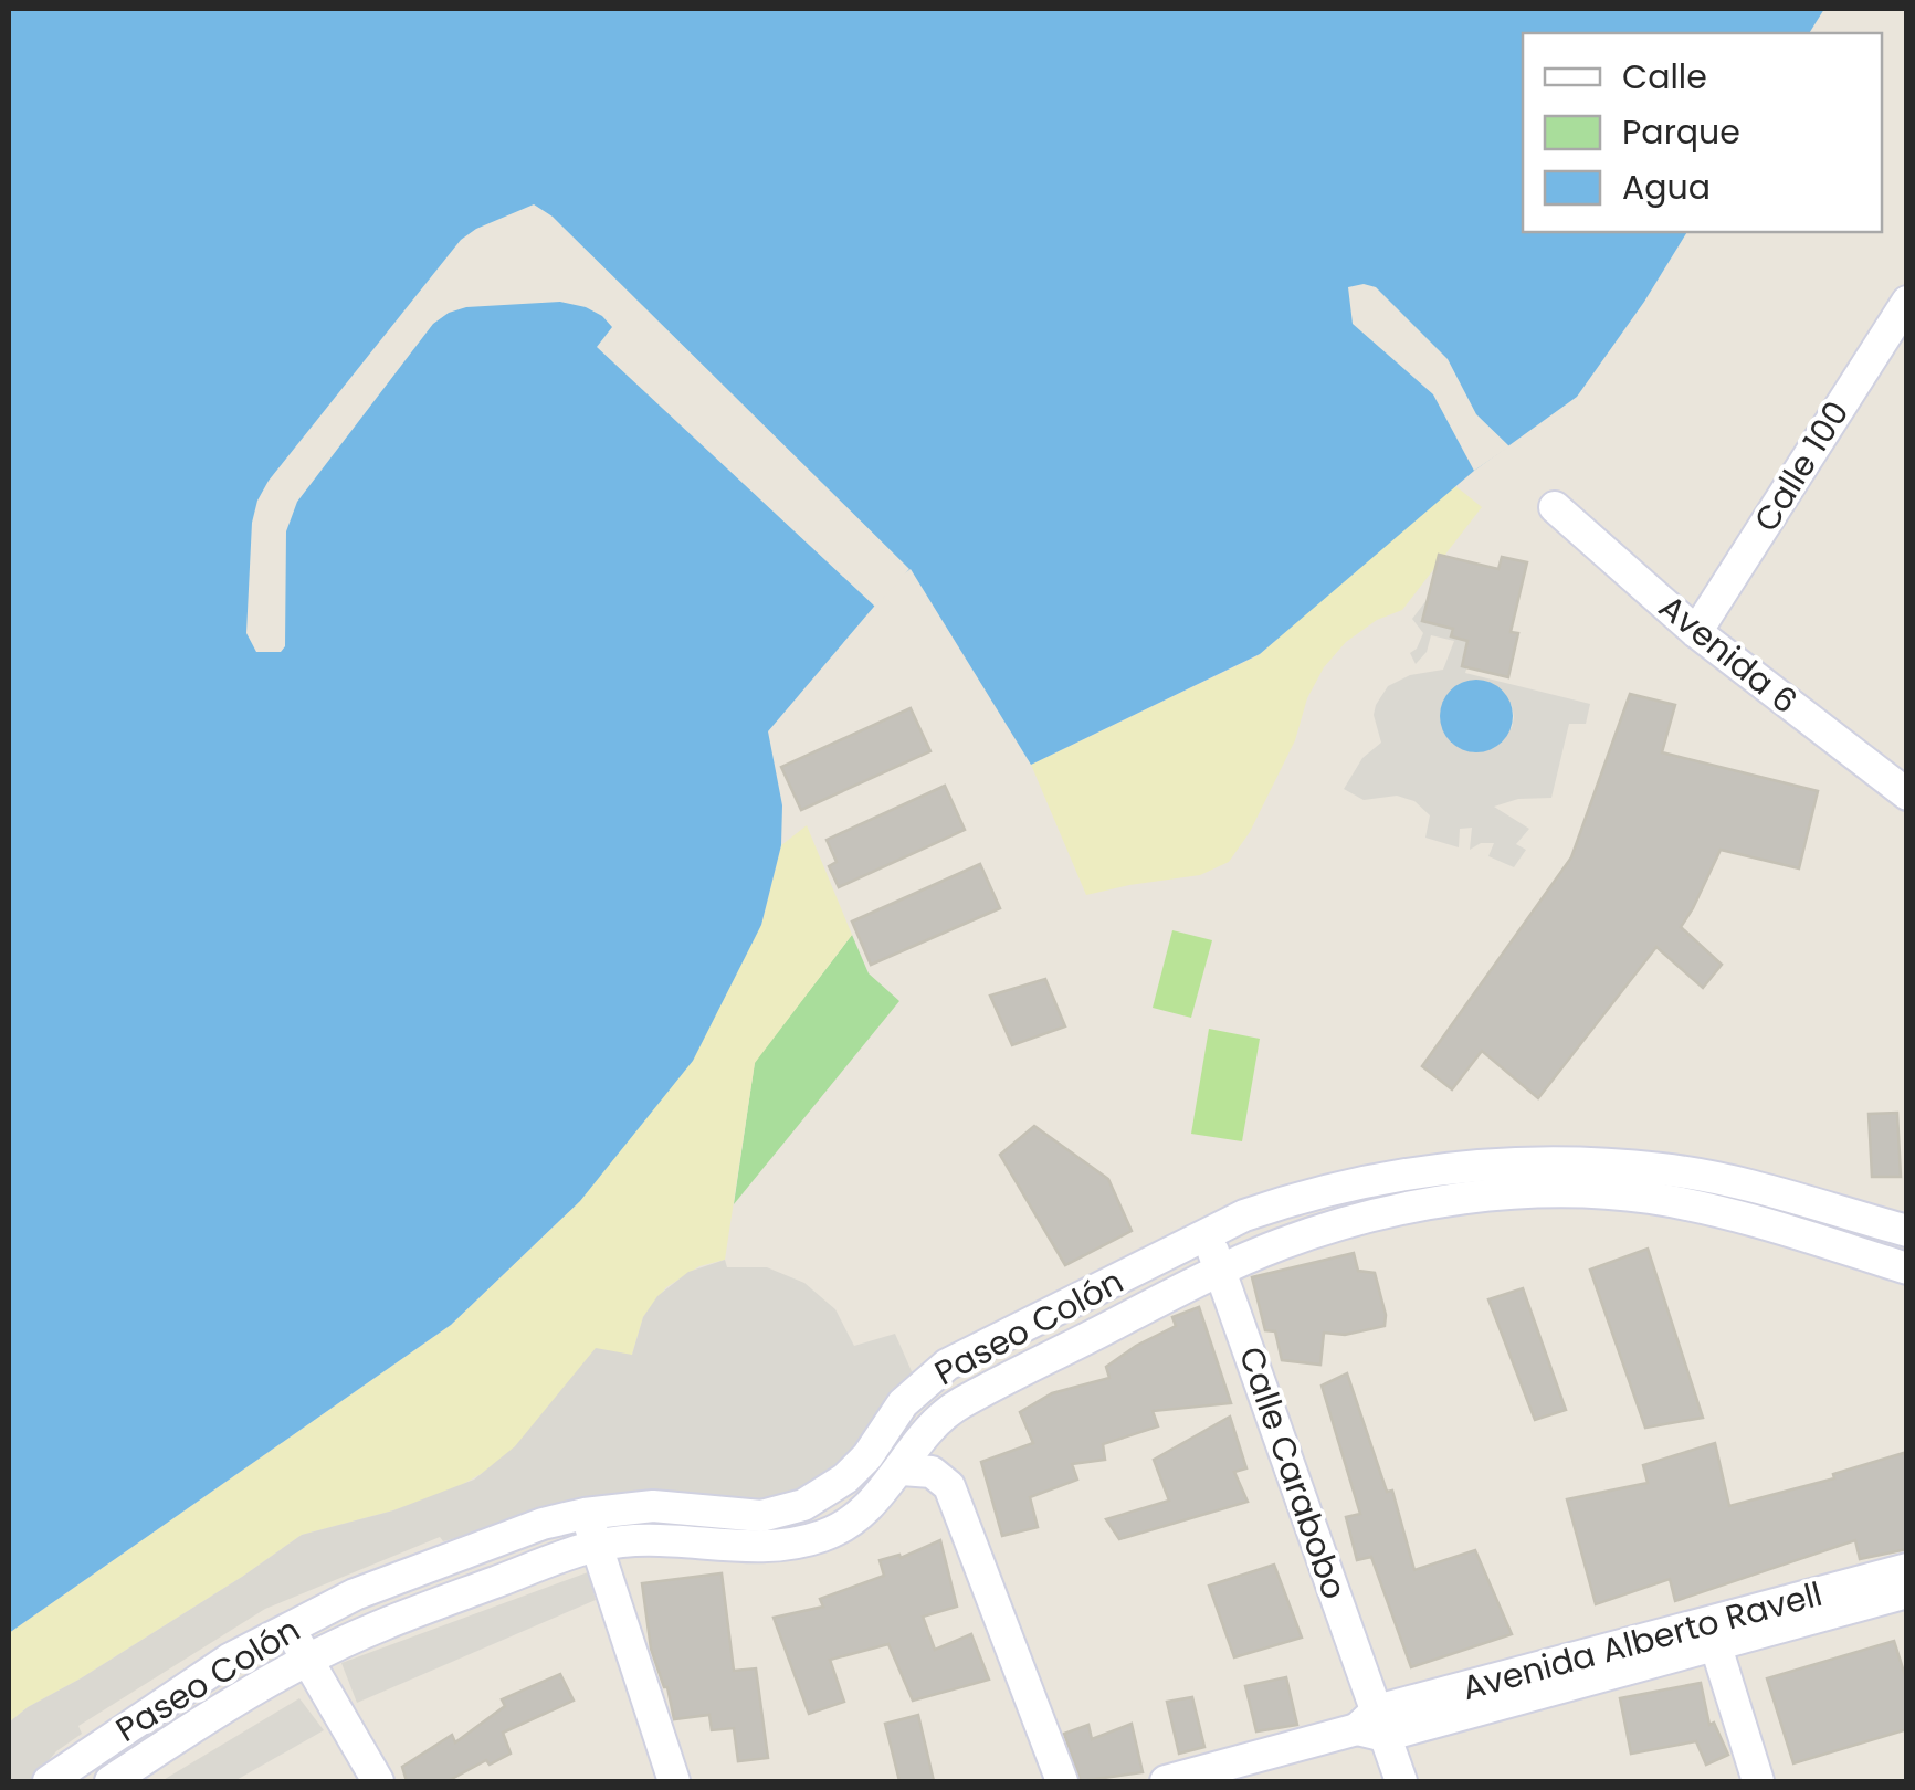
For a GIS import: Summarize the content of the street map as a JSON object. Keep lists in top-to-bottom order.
{
  "streets": {
    "street": [
      "Calle 100",
      "Avenida 6",
      "Paseo Colón",
      "Calle Carabobo",
      "Avenida Alberto Ravell"
    ]
  },
  "crossings": [
    ["Calle 100", "Avenida 6"],
    ["Paseo Colón", "Calle Carabobo"],
    ["Calle Carabobo", "Avenida Alberto Ravell"]
  ],
  "legend": ["Calle", "Parque", "Agua"]
}
